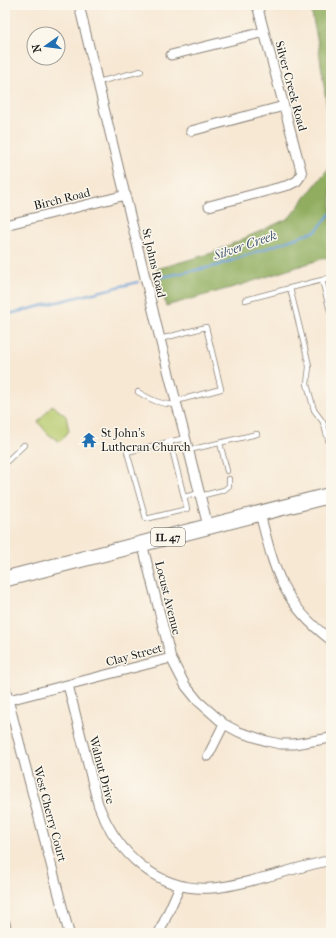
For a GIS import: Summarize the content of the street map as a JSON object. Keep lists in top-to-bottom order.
{
  "streets": {
    "main road": ["IL 47"],
    "street": [
      "Silver Creek Road",
      "Birch Road",
      "St Johns Road",
      "Locust Avenue",
      "Clay Street",
      "Walnut Drive",
      "West Cherry Court"
    ]
  },
  "crossings": [
    ["Birch Road", "St Johns Road"],
    ["St Johns Road", "IL 47"],
    ["IL 47", "Locust Avenue"],
    ["Locust Avenue", "Clay Street"],
    ["Clay Street", "Walnut Drive"],
    ["Clay Street", "West Cherry Court"]
  ],
  "water": ["Silver Creek"],
  "places": {
    "temple": ["St John's Lutheran Church"]
  },
  "north": "left"
}
